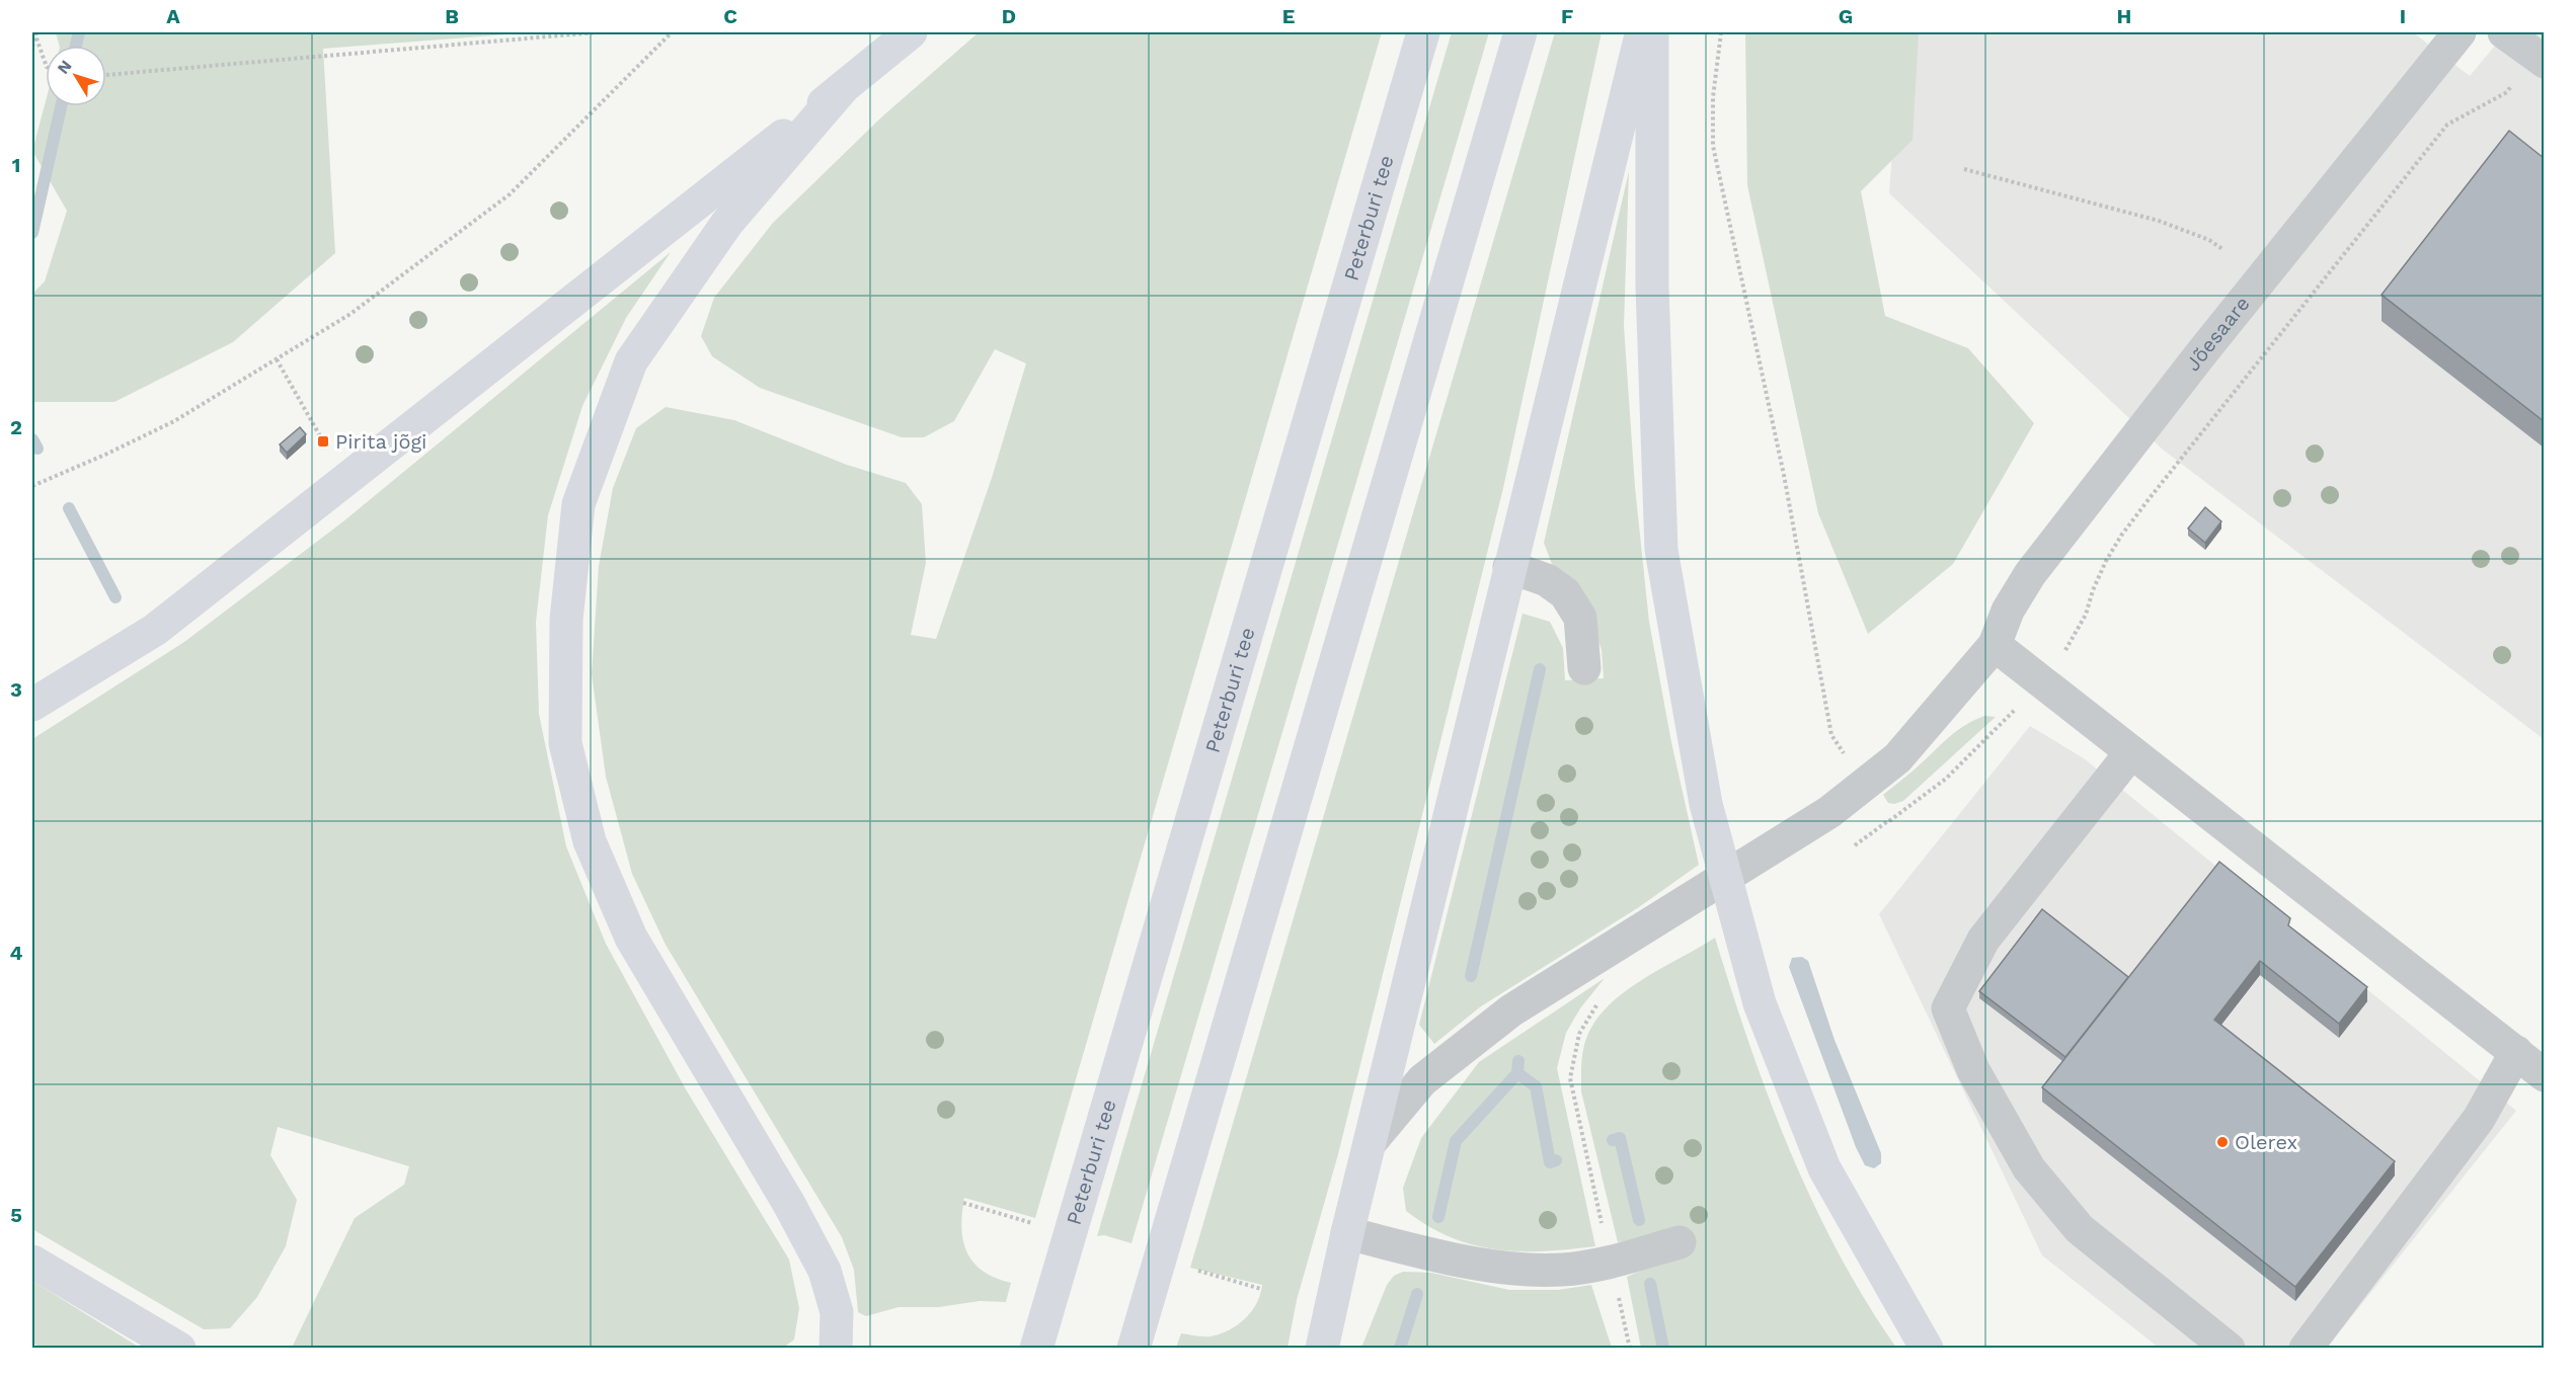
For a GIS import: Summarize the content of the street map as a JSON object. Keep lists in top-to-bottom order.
{
  "streets": {
    "main road": ["Peterburi tee"],
    "street": ["Jõesaare"]
  },
  "places": {
    "transit": ["Pirita jõgi"],
    "other": ["Olerex"]
  },
  "north": "top left",
  "grid": {
    "columns": [
      "A",
      "B",
      "C",
      "D",
      "E",
      "F",
      "G",
      "H",
      "I"
    ],
    "rows": [
      "1",
      "2",
      "3",
      "4",
      "5"
    ]
  }
}
